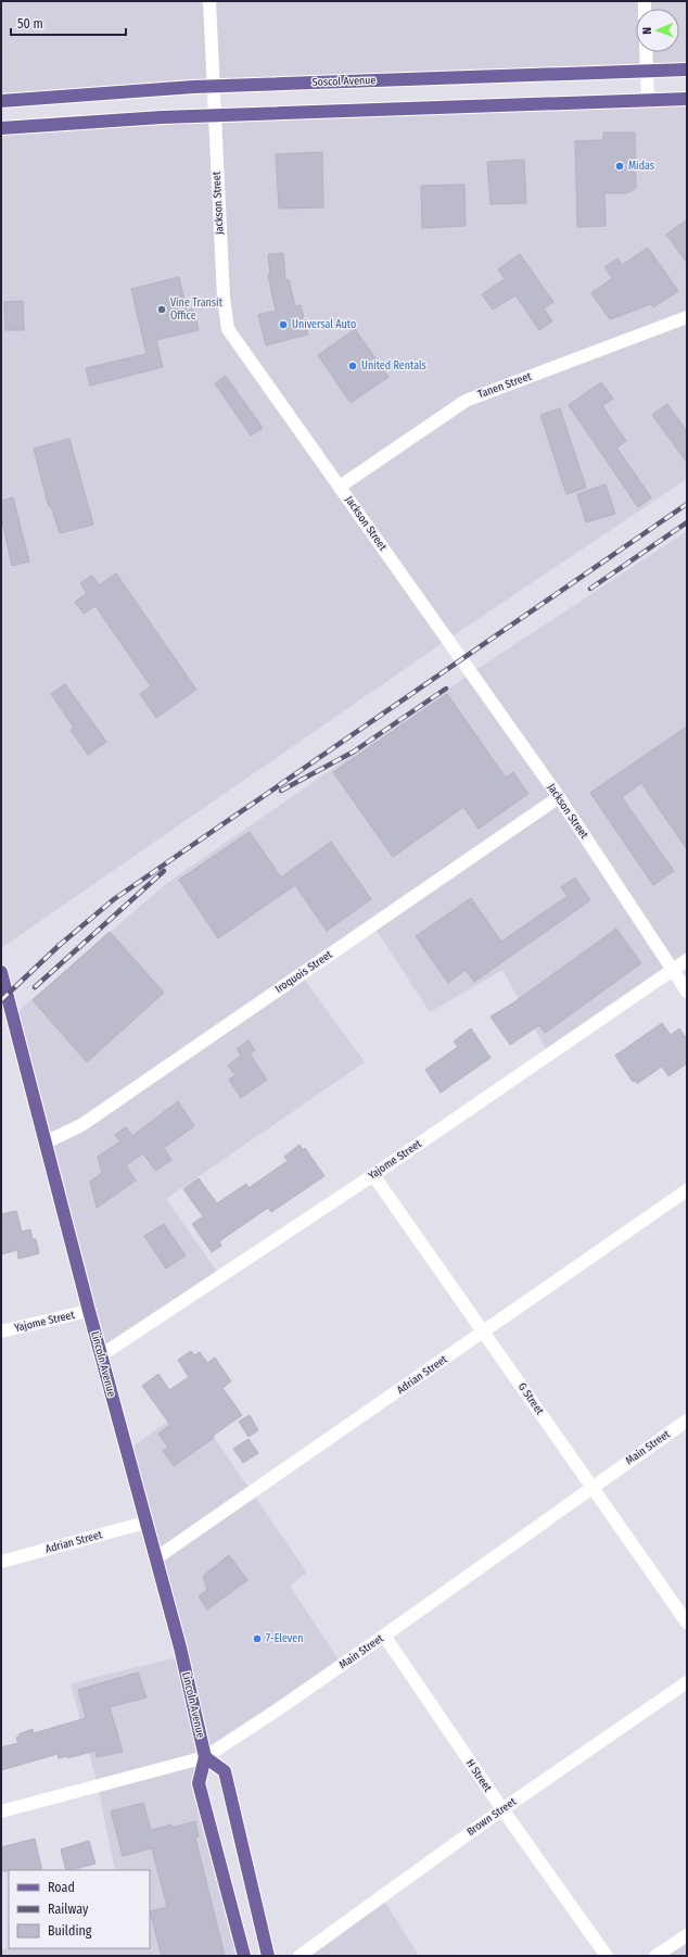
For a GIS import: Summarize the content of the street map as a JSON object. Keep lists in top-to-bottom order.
{
  "streets": {
    "main road": ["Soscol Avenue", "Lincoln Avenue"],
    "street": [
      "Jackson Street",
      "Tanen Street",
      "Iroquois Street",
      "Yajome Street",
      "Adrian Street",
      "G Street",
      "Main Street",
      "H Street",
      "Brown Street"
    ]
  },
  "crossings": [
    ["Soscol Avenue", "Jackson Street"],
    ["Jackson Street", "Tanen Street"],
    ["Jackson Street", "Iroquois Street"],
    ["Jackson Street", "Yajome Street"],
    ["Iroquois Street", "Lincoln Avenue"],
    ["Yajome Street", "Lincoln Avenue"],
    ["Yajome Street", "G Street"],
    ["Lincoln Avenue", "Adrian Street"],
    ["Lincoln Avenue", "Main Street"],
    ["Adrian Street", "G Street"],
    ["G Street", "Main Street"],
    ["Main Street", "H Street"],
    ["H Street", "Brown Street"]
  ],
  "places": [
    "Midas",
    "Vine Transit Office",
    "Universal Auto",
    "United Rentals",
    "7-Eleven"
  ],
  "legend": ["Road", "Railway", "Building"],
  "scale_bar": "50 m",
  "north": "left"
}
